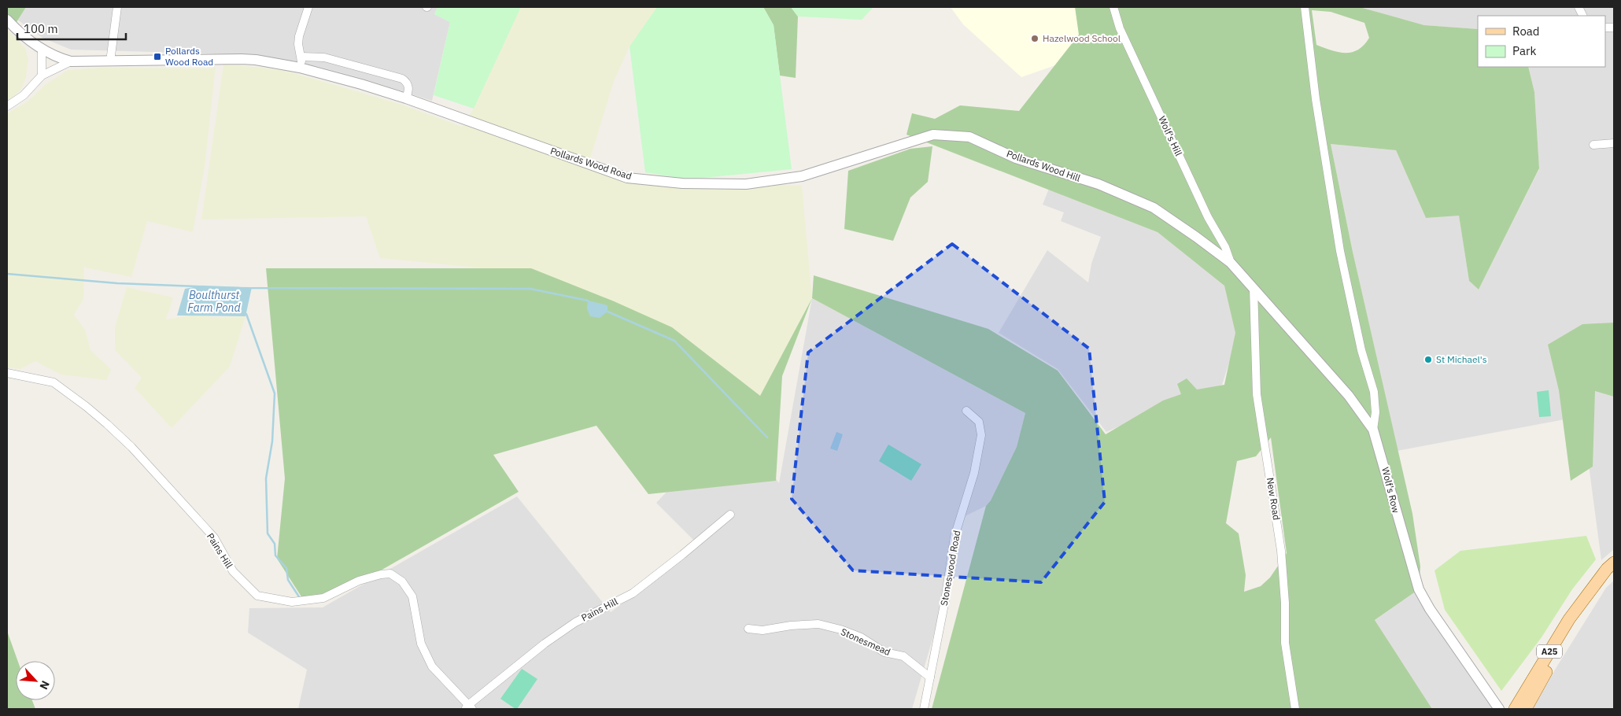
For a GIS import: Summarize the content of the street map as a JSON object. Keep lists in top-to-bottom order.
{
  "streets": {
    "main road": ["A25"],
    "street": [
      "Wolf's Hill",
      "Pollards Wood Road",
      "Pollards Wood Hill",
      "Wolf's Row",
      "New Road",
      "Pains Hill",
      "Stoneswood Road",
      "Stonesmead"
    ]
  },
  "crossings": [
    ["Wolf's Hill", "Pollards Wood Hill"],
    ["Pollards Wood Road", "Pollards Wood Hill"],
    ["Pollards Wood Hill", "Wolf's Row"],
    ["Pollards Wood Hill", "New Road"],
    ["Wolf's Row", "New Road"],
    ["Stoneswood Road", "Stonesmead"]
  ],
  "water": ["Boulthurst Farm Pond"],
  "places": {
    "other": ["Hazelwood School", "St Michael's"],
    "transit": ["Pollards Wood Road"]
  },
  "legend": ["Road", "Park"],
  "scale_bar": "100 m",
  "north": "bottom right"
}
